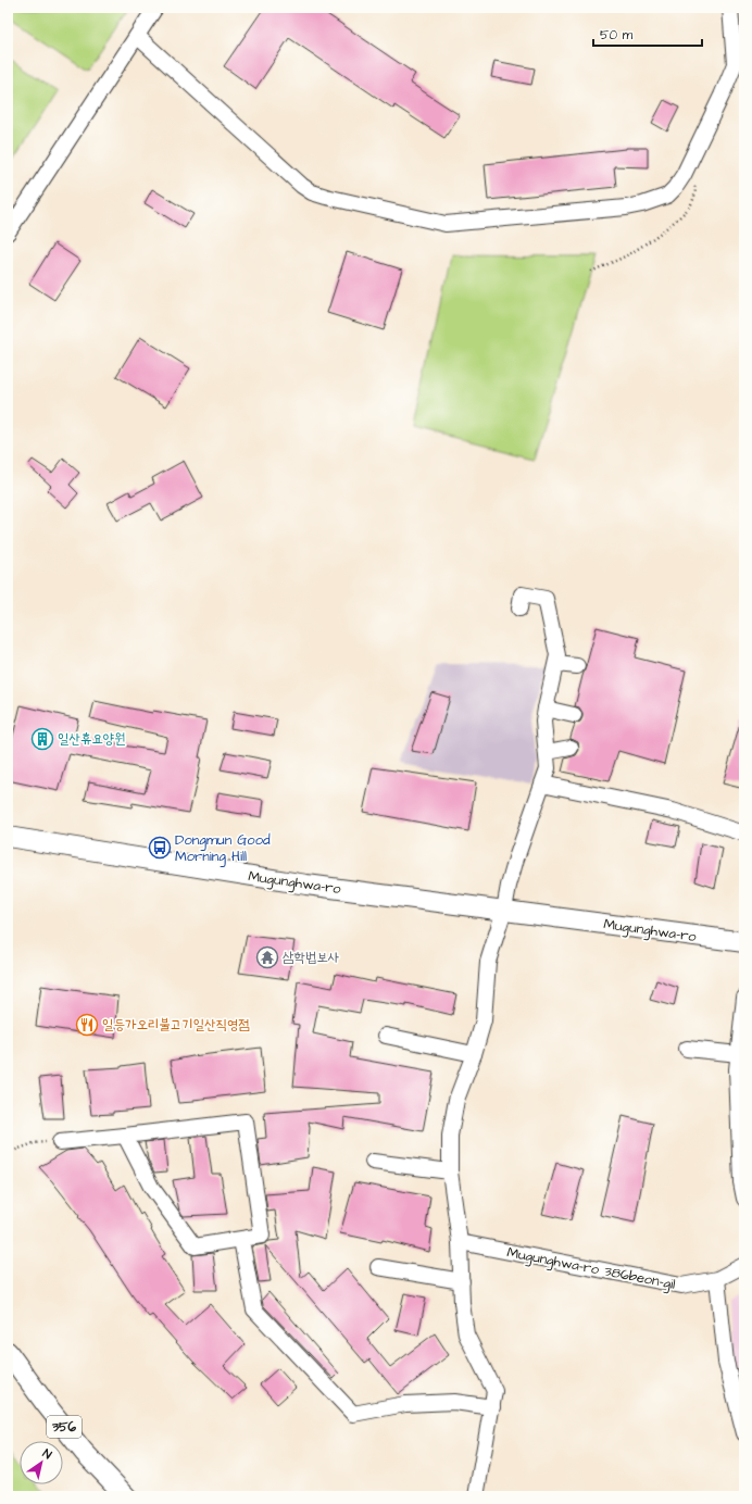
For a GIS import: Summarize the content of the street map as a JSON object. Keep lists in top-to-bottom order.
{
  "streets": {
    "main road": ["Mugunghwa-ro", "356"],
    "street": ["Mugunghwa-ro 386beon-gil"]
  },
  "places": {
    "building": ["일산휴요양원"],
    "bus stop": ["Dongmun Good Morning Hill"],
    "temple": ["삼학법보사"],
    "restaurant": ["일등가오리불고기일산직영점"]
  },
  "scale_bar": "50 m",
  "north": "top right"
}
